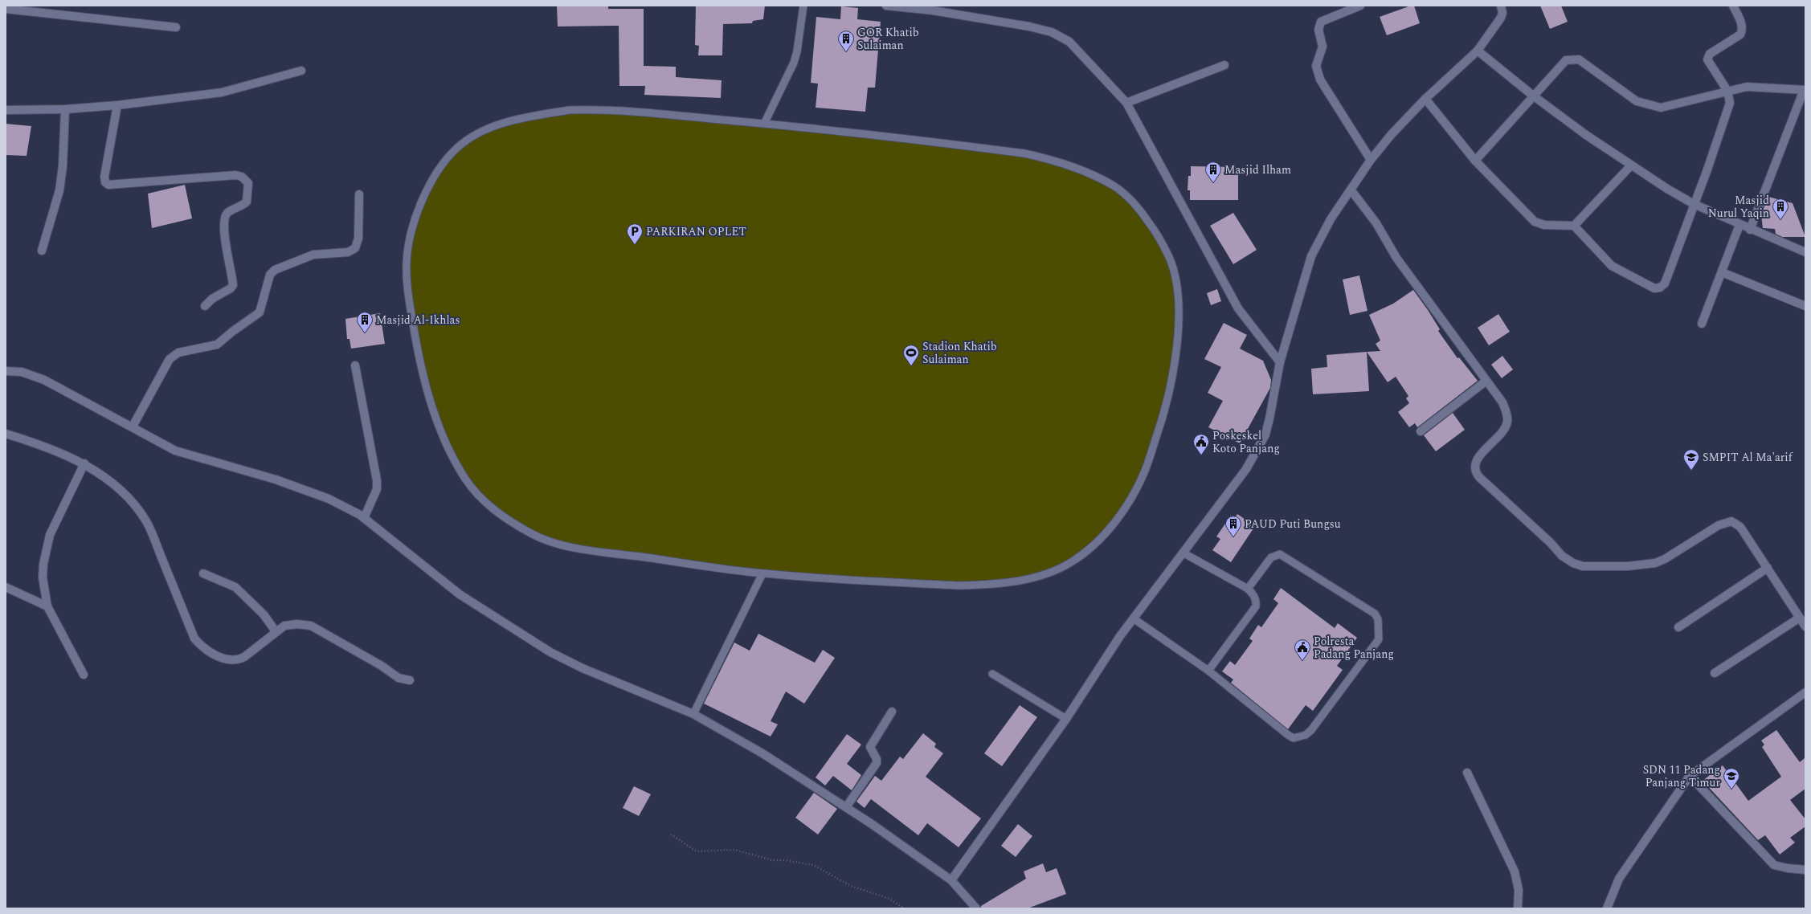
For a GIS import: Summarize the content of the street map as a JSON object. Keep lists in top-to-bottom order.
{
  "places": {
    "building": [
      "GOR Khatib Sulaiman",
      "Masjid Ilham",
      "Masjid Nurul Yaqin",
      "Masjid Al-Ikhlas",
      "PAUD Puti Bungsu"
    ],
    "parking": ["PARKIRAN OPLET"],
    "sports": ["Stadion Khatib Sulaiman"],
    "public building": ["Poskeskel Koto Panjang", "Polresta Padang Panjang"],
    "school or university": ["SMPIT Al Ma'arif", "SDN 11 Padang Panjang Timur"]
  }
}
